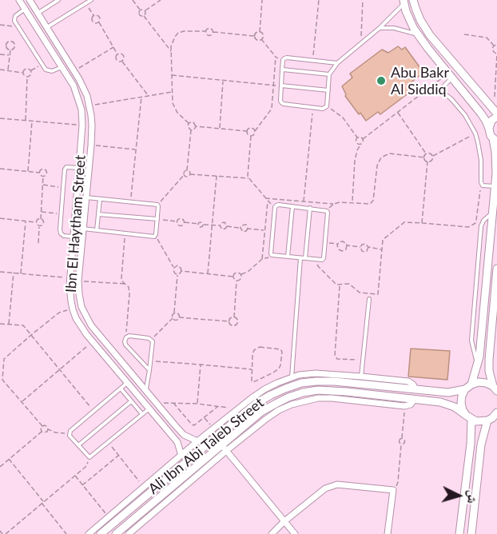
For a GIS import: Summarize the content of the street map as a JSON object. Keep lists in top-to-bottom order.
{
  "streets": {
    "street": ["Ibn El Haytham Street", "Ali Ibn Abi Taleb Street"]
  },
  "places": ["Abu Bakr Al Siddiq"],
  "north": "right"
}
